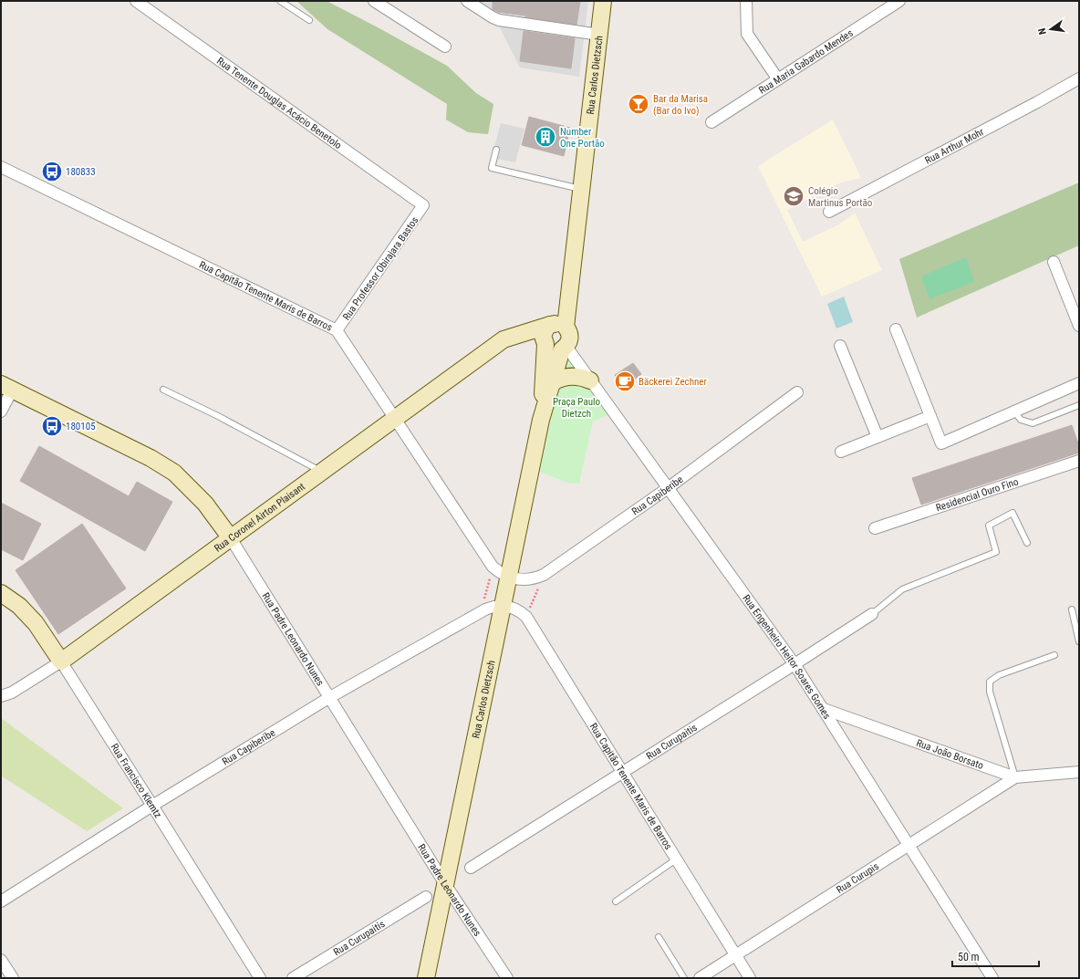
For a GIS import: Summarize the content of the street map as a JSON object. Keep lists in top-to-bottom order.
{
  "streets": {
    "street": [
      "Rua Maria Gabardo Mendes",
      "Rua Carlos Dietzsch",
      "Rua Tenente Douglas Acácio Benetolo",
      "Rua Arthur Mohr",
      "Rua Professor Obirajara Bastos",
      "Rua Capitão Tenente Maris de Barros",
      "Residencial Ouro Fino",
      "Rua Capiberibe",
      "Rua Coronel Airton Plaisant",
      "Rua Padre Leonardo Nunes",
      "Rua Engenheiro Heitor Soares Gomes",
      "Rua Curupaitis",
      "Rua João Borsato",
      "Rua Francisco Klemtz",
      "Rua Curupis"
    ]
  },
  "crossings": [
    ["Rua Carlos Dietzsch", "Rua Capitão Tenente Maris de Barros"],
    ["Rua Carlos Dietzsch", "Rua Capiberibe"],
    ["Rua Carlos Dietzsch", "Rua Coronel Airton Plaisant"],
    ["Rua Carlos Dietzsch", "Rua Padre Leonardo Nunes"],
    ["Rua Carlos Dietzsch", "Rua Engenheiro Heitor Soares Gomes"],
    ["Rua Tenente Douglas Acácio Benetolo", "Rua Professor Obirajara Bastos"],
    ["Rua Professor Obirajara Bastos", "Rua Capitão Tenente Maris de Barros"],
    ["Rua Capitão Tenente Maris de Barros", "Rua Capiberibe"],
    ["Rua Capitão Tenente Maris de Barros", "Rua Coronel Airton Plaisant"],
    ["Rua Capitão Tenente Maris de Barros", "Rua Curupaitis"],
    ["Rua Capitão Tenente Maris de Barros", "Rua Curupis"],
    ["Rua Capiberibe", "Rua Padre Leonardo Nunes"],
    ["Rua Capiberibe", "Rua Engenheiro Heitor Soares Gomes"],
    ["Rua Capiberibe", "Rua Francisco Klemtz"],
    ["Rua Coronel Airton Plaisant", "Rua Padre Leonardo Nunes"],
    ["Rua Coronel Airton Plaisant", "Rua Engenheiro Heitor Soares Gomes"],
    ["Rua Coronel Airton Plaisant", "Rua Francisco Klemtz"],
    ["Rua Engenheiro Heitor Soares Gomes", "Rua Curupaitis"],
    ["Rua Engenheiro Heitor Soares Gomes", "Rua João Borsato"],
    ["Rua Engenheiro Heitor Soares Gomes", "Rua Curupis"],
    ["Rua João Borsato", "Rua Curupis"]
  ],
  "parks": ["Praça Paulo Dietzch"],
  "places": {
    "bar": ["Bar da Marisa (Bar do Ivo)"],
    "building": ["Number One Portão"],
    "bus stop": ["180833", "180105"],
    "school or university": ["Colégio Martinus Portão"],
    "cafe": ["Bäckerei Zechner"]
  },
  "scale_bar": "50 m",
  "north": "left"
}
